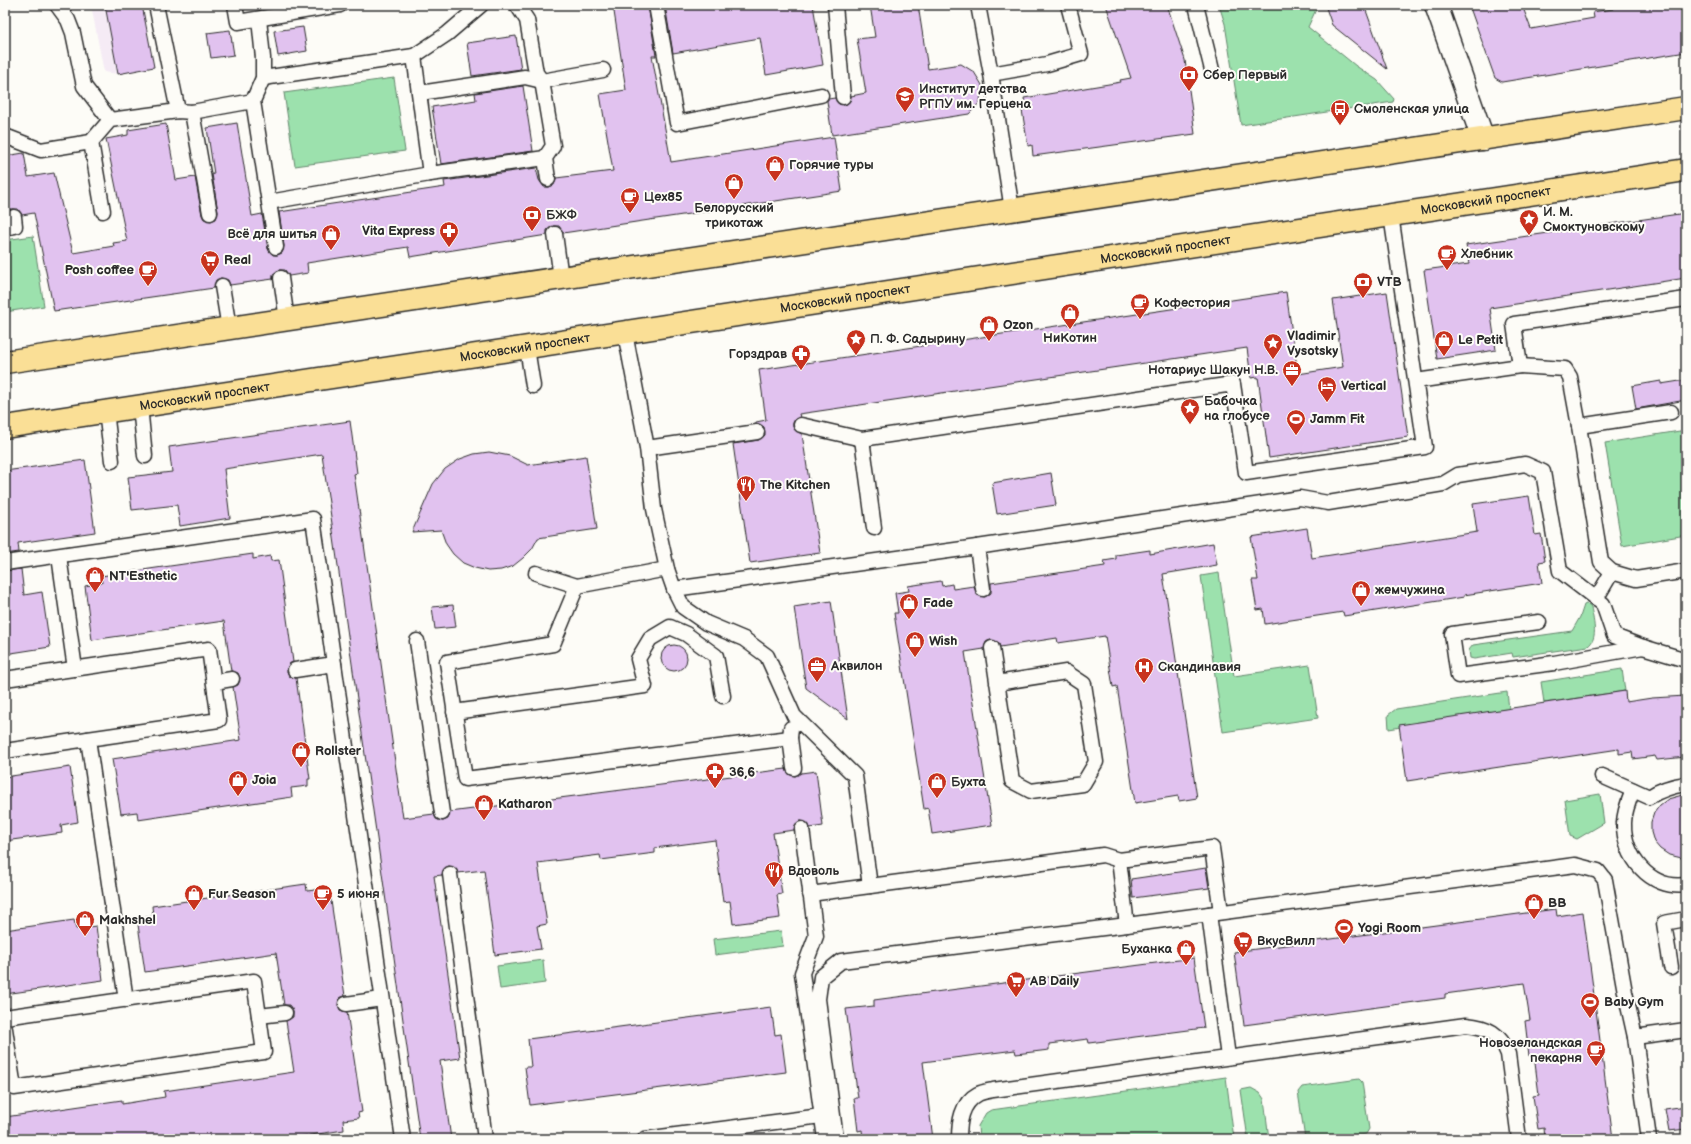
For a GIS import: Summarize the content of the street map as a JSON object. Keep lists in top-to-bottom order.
{
  "streets": {
    "main road": ["Московский проспект"]
  },
  "places": {
    "bank": ["Сбер Первый", "БЖФ", "VTB"],
    "school or university": ["Институт детства РГПУ им. Герцена"],
    "bus stop": ["Смоленская улица"],
    "shop": [
      "Горячие туры",
      "Белорусский трикотаж",
      "Всё для шитья",
      "НиКотин",
      "Ozon",
      "Le Petit",
      "NT'Esthetic",
      "жемчужина",
      "Fade",
      "Wish",
      "Rollster",
      "Joia",
      "Бухта",
      "Katharon",
      "Fur Season",
      "BB",
      "Makhshel",
      "Буханка"
    ],
    "cafe": [
      "Цех85",
      "Хлебник",
      "Posh coffee",
      "Кофестория",
      "5 июня",
      "Новозеландская пекарня"
    ],
    "place": [
      "И. М. Смоктуновскому",
      "П. Ф. Садырину",
      "Vladimir Vysotsky",
      "Бабочка на глобусе"
    ],
    "pharmacy": ["Vita Express", "Горздрав", "36,6"],
    "supermarket": ["Real", "ВкусВилл", "АВ Daily"],
    "office": ["Нотариус Шакун Н.В.", "Аквилон"],
    "hotel": ["Vertical"],
    "sports": ["Jamm Fit", "Yogi Room", "Baby Gym"],
    "restaurant": ["The Kitchen", "Вдоволь"],
    "hospital": ["Скандинавия"]
  }
}
